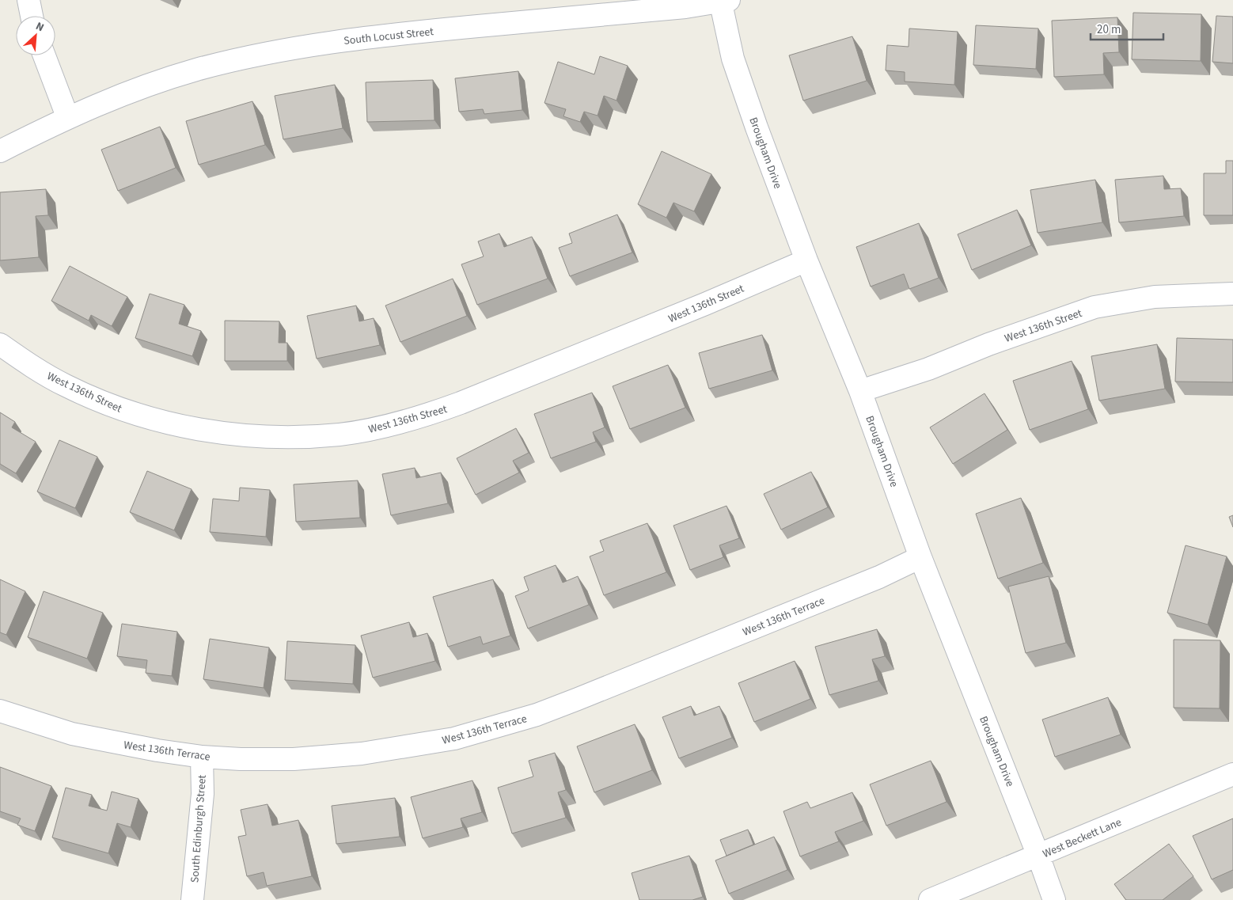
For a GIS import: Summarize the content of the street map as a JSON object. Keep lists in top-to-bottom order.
{
  "streets": {
    "street": [
      "South Locust Street",
      "Brougham Drive",
      "West 136th Street",
      "West 136th Terrace",
      "South Edinburgh Street",
      "West Beckett Lane"
    ]
  },
  "crossings": [
    ["South Locust Street", "Brougham Drive"],
    ["Brougham Drive", "West 136th Street"],
    ["Brougham Drive", "West 136th Terrace"],
    ["Brougham Drive", "West Beckett Lane"],
    ["West 136th Terrace", "South Edinburgh Street"]
  ],
  "scale_bar": "20 m",
  "north": "top right"
}
